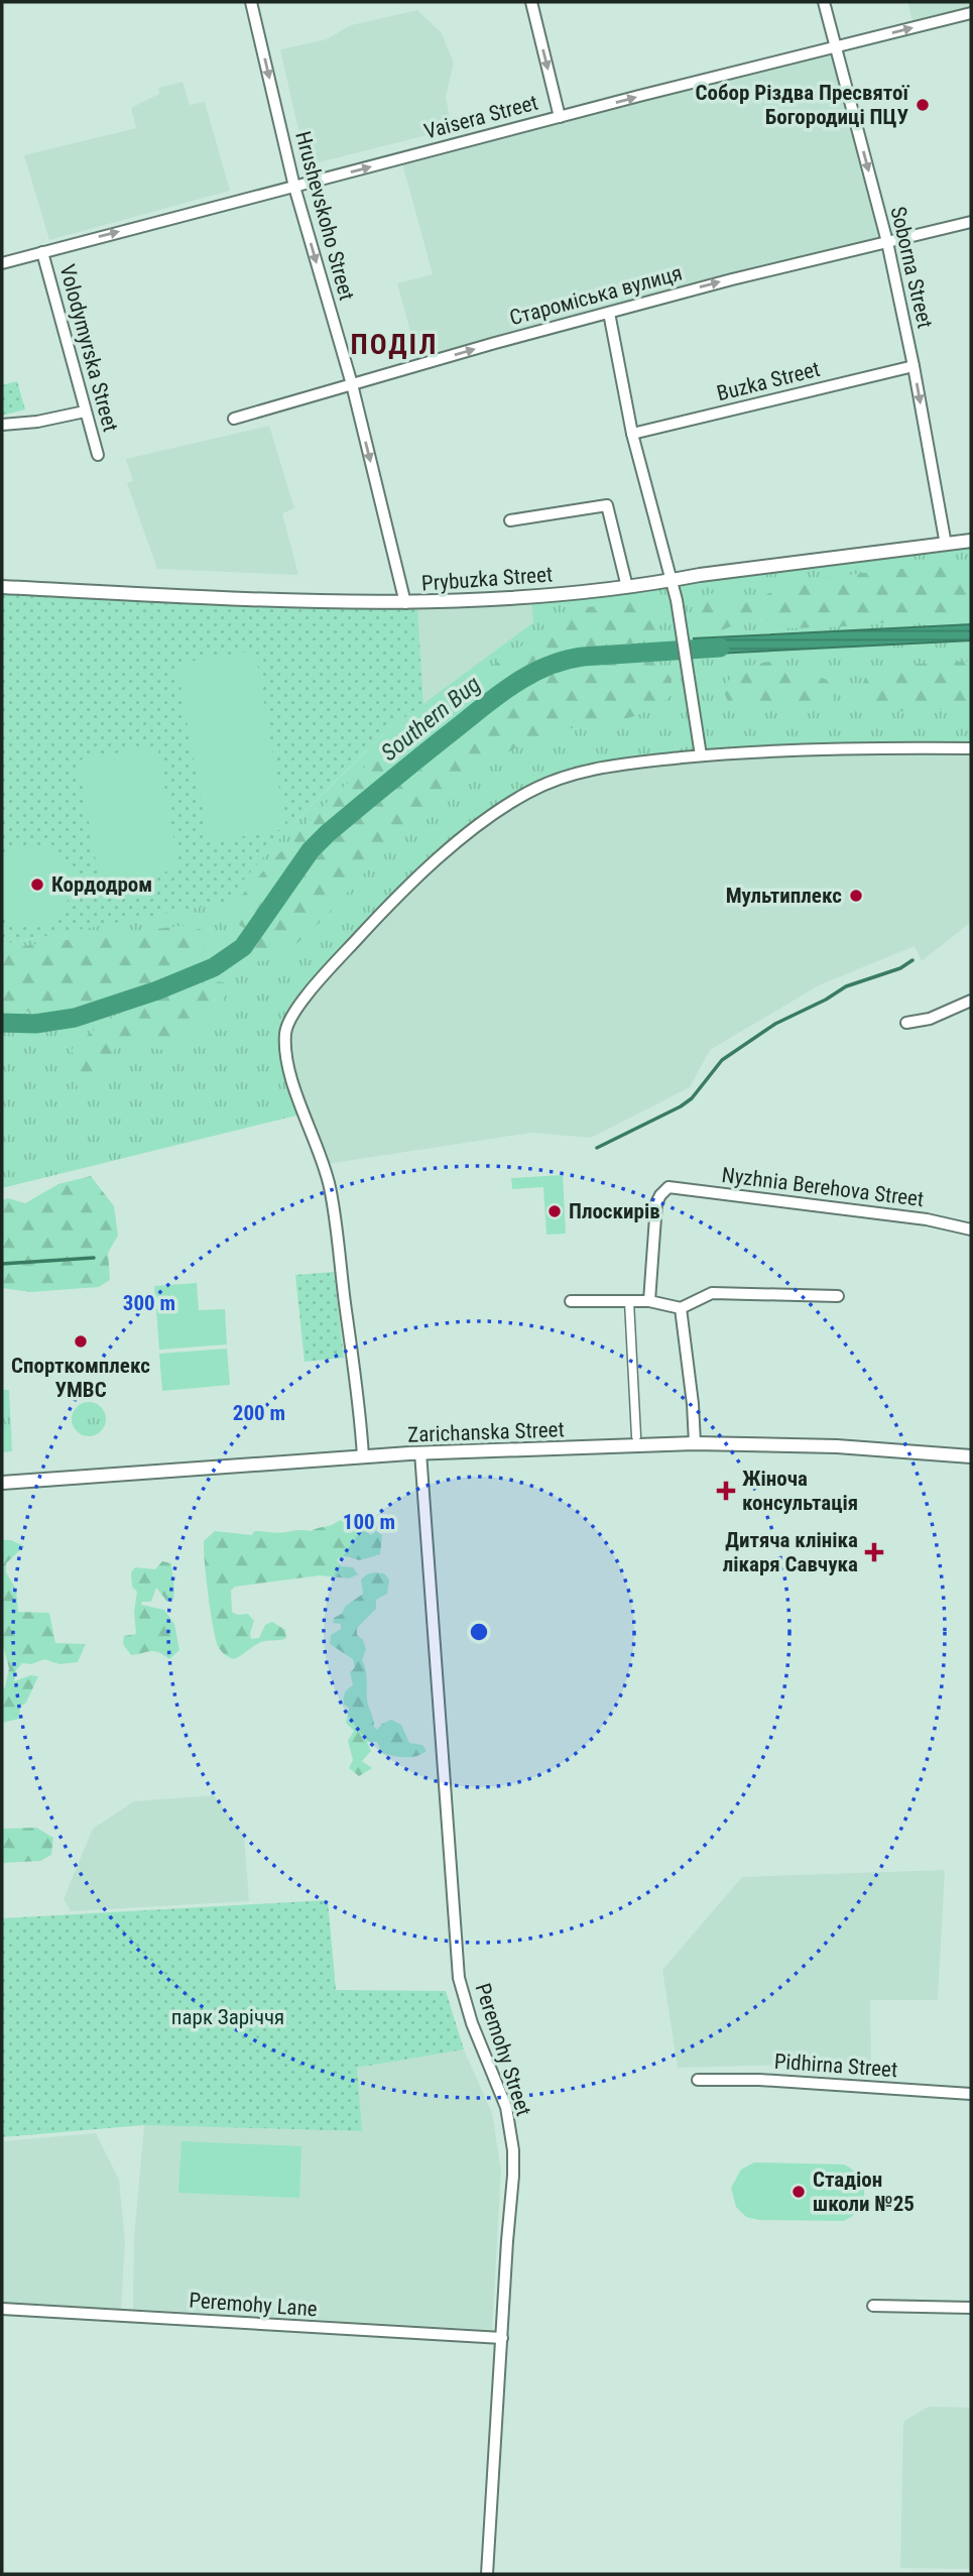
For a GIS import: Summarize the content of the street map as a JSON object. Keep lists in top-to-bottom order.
{
  "streets": {
    "street": [
      "Vaisera Street",
      "Hrushevskoho Street",
      "Soborna Street",
      "Староміська вулиця",
      "Volodymyrska Street",
      "Buzka Street",
      "Prybuzka Street",
      "Nyzhnia Berehova Street",
      "Zarichanska Street",
      "Peremohy Street",
      "Pidhirna Street",
      "Peremohy Lane"
    ]
  },
  "crossings": [
    ["Vaisera Street", "Hrushevskoho Street"],
    ["Vaisera Street", "Soborna Street"],
    ["Vaisera Street", "Volodymyrska Street"],
    ["Hrushevskoho Street", "Староміська вулиця"],
    ["Hrushevskoho Street", "Prybuzka Street"],
    ["Soborna Street", "Староміська вулиця"],
    ["Soborna Street", "Buzka Street"],
    ["Soborna Street", "Prybuzka Street"],
    ["Zarichanska Street", "Peremohy Street"],
    ["Peremohy Street", "Peremohy Lane"]
  ],
  "one_way": [
    "Vaisera Street",
    "Hrushevskoho Street",
    "Soborna Street",
    "Староміська вулиця"
  ],
  "districts": ["ПОДІЛ"],
  "water": ["Southern Bug"],
  "parks": ["парк Заріччя"],
  "places": {
    "other": [
      "Собор Різдва Пресвятої Богородиці ПЦУ",
      "Кордодром",
      "Мультиплекс",
      "Плоскирів",
      "Спорткомплекс УМВС",
      "Стадіон школи №25"
    ],
    "health": ["Жіноча консультація", "Дитяча клініка лікаря Савчука"]
  },
  "rings": ["300 m", "200 m", "100 m"]
}
